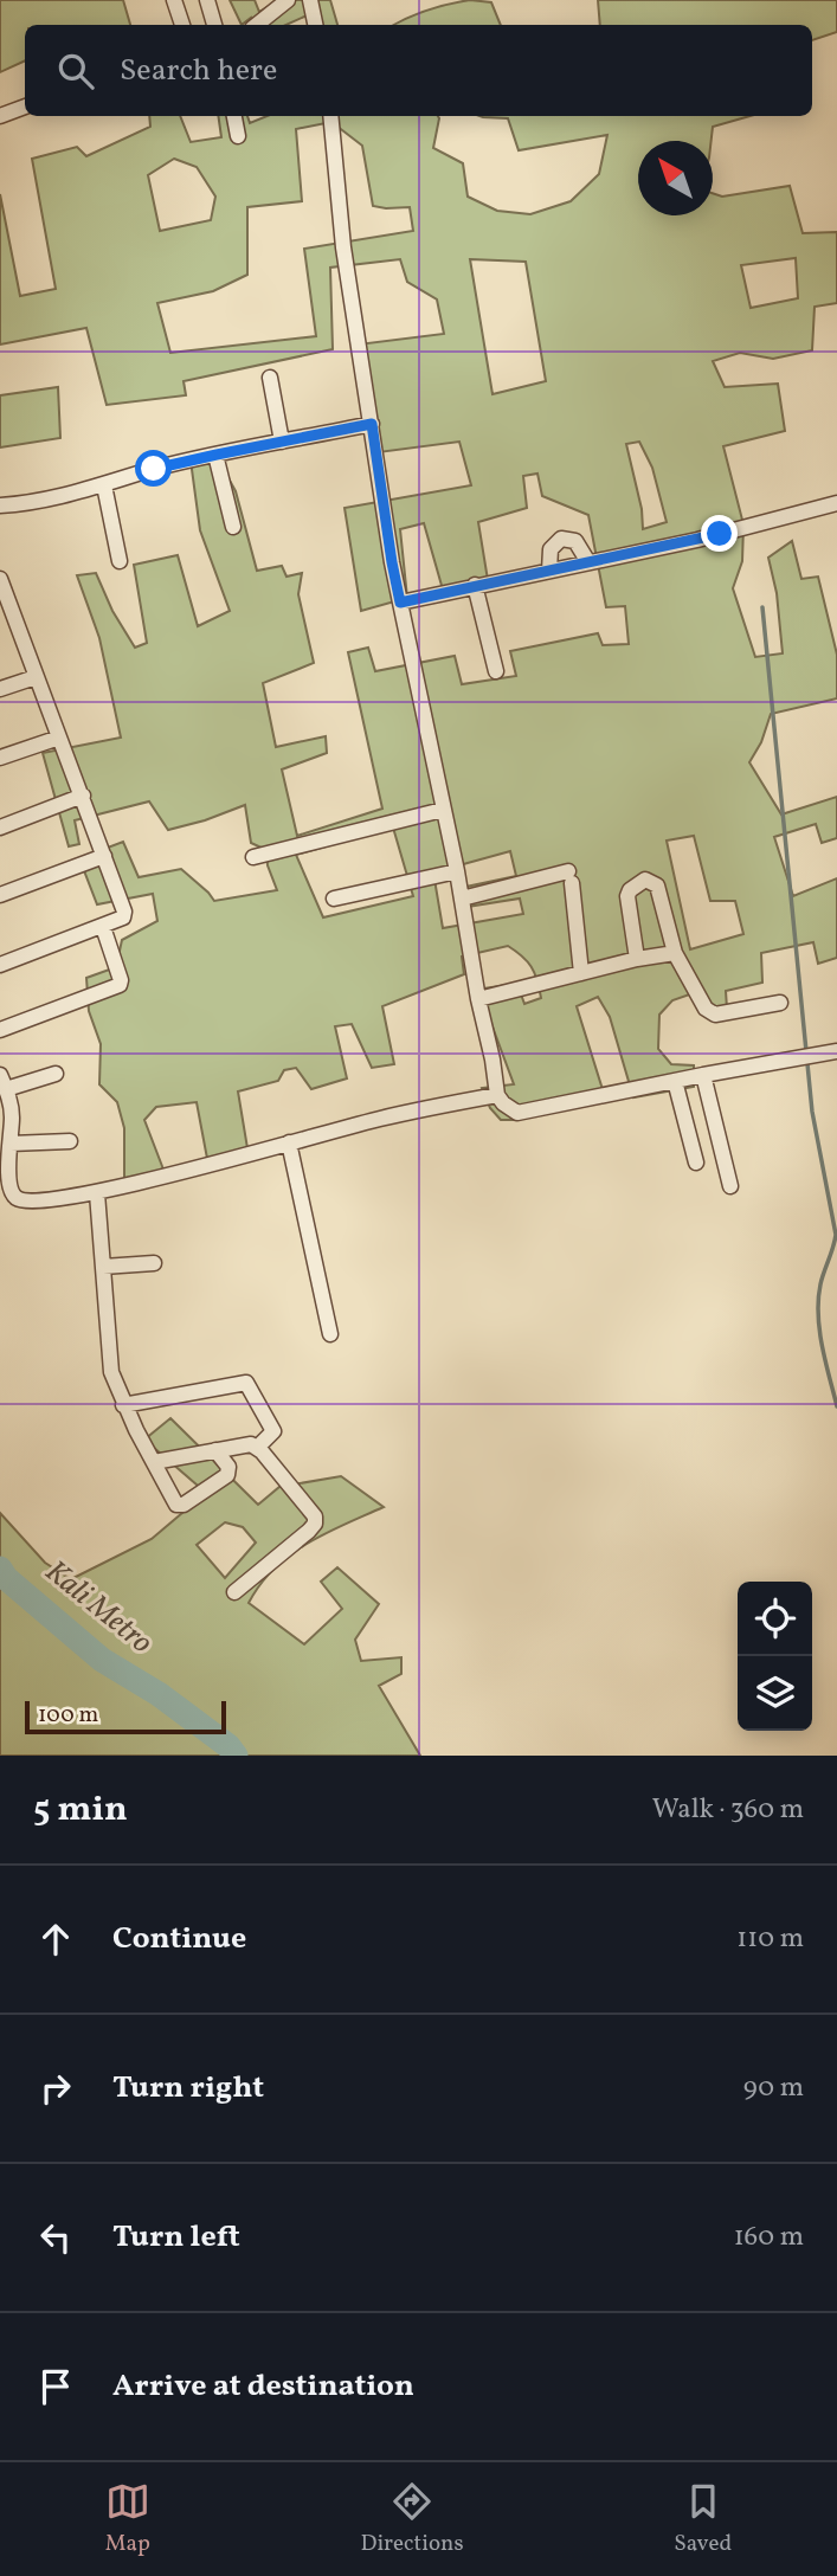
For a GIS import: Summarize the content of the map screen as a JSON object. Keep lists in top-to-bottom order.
{
  "water": ["Kali Metro"],
  "scale_bar": "100 m",
  "north": "top left",
  "page": {
    "search": "Search here",
    "scale": "100 m",
    "heading": ["5 min", "Walk · 360 m"],
    "list": [
      ["Continue", "110 m"],
      ["Turn right", "90 m"],
      ["Turn left", "160 m"],
      "Arrive at destination"
    ],
    "nav": ["Map", "Directions", "Saved"]
  }
}
